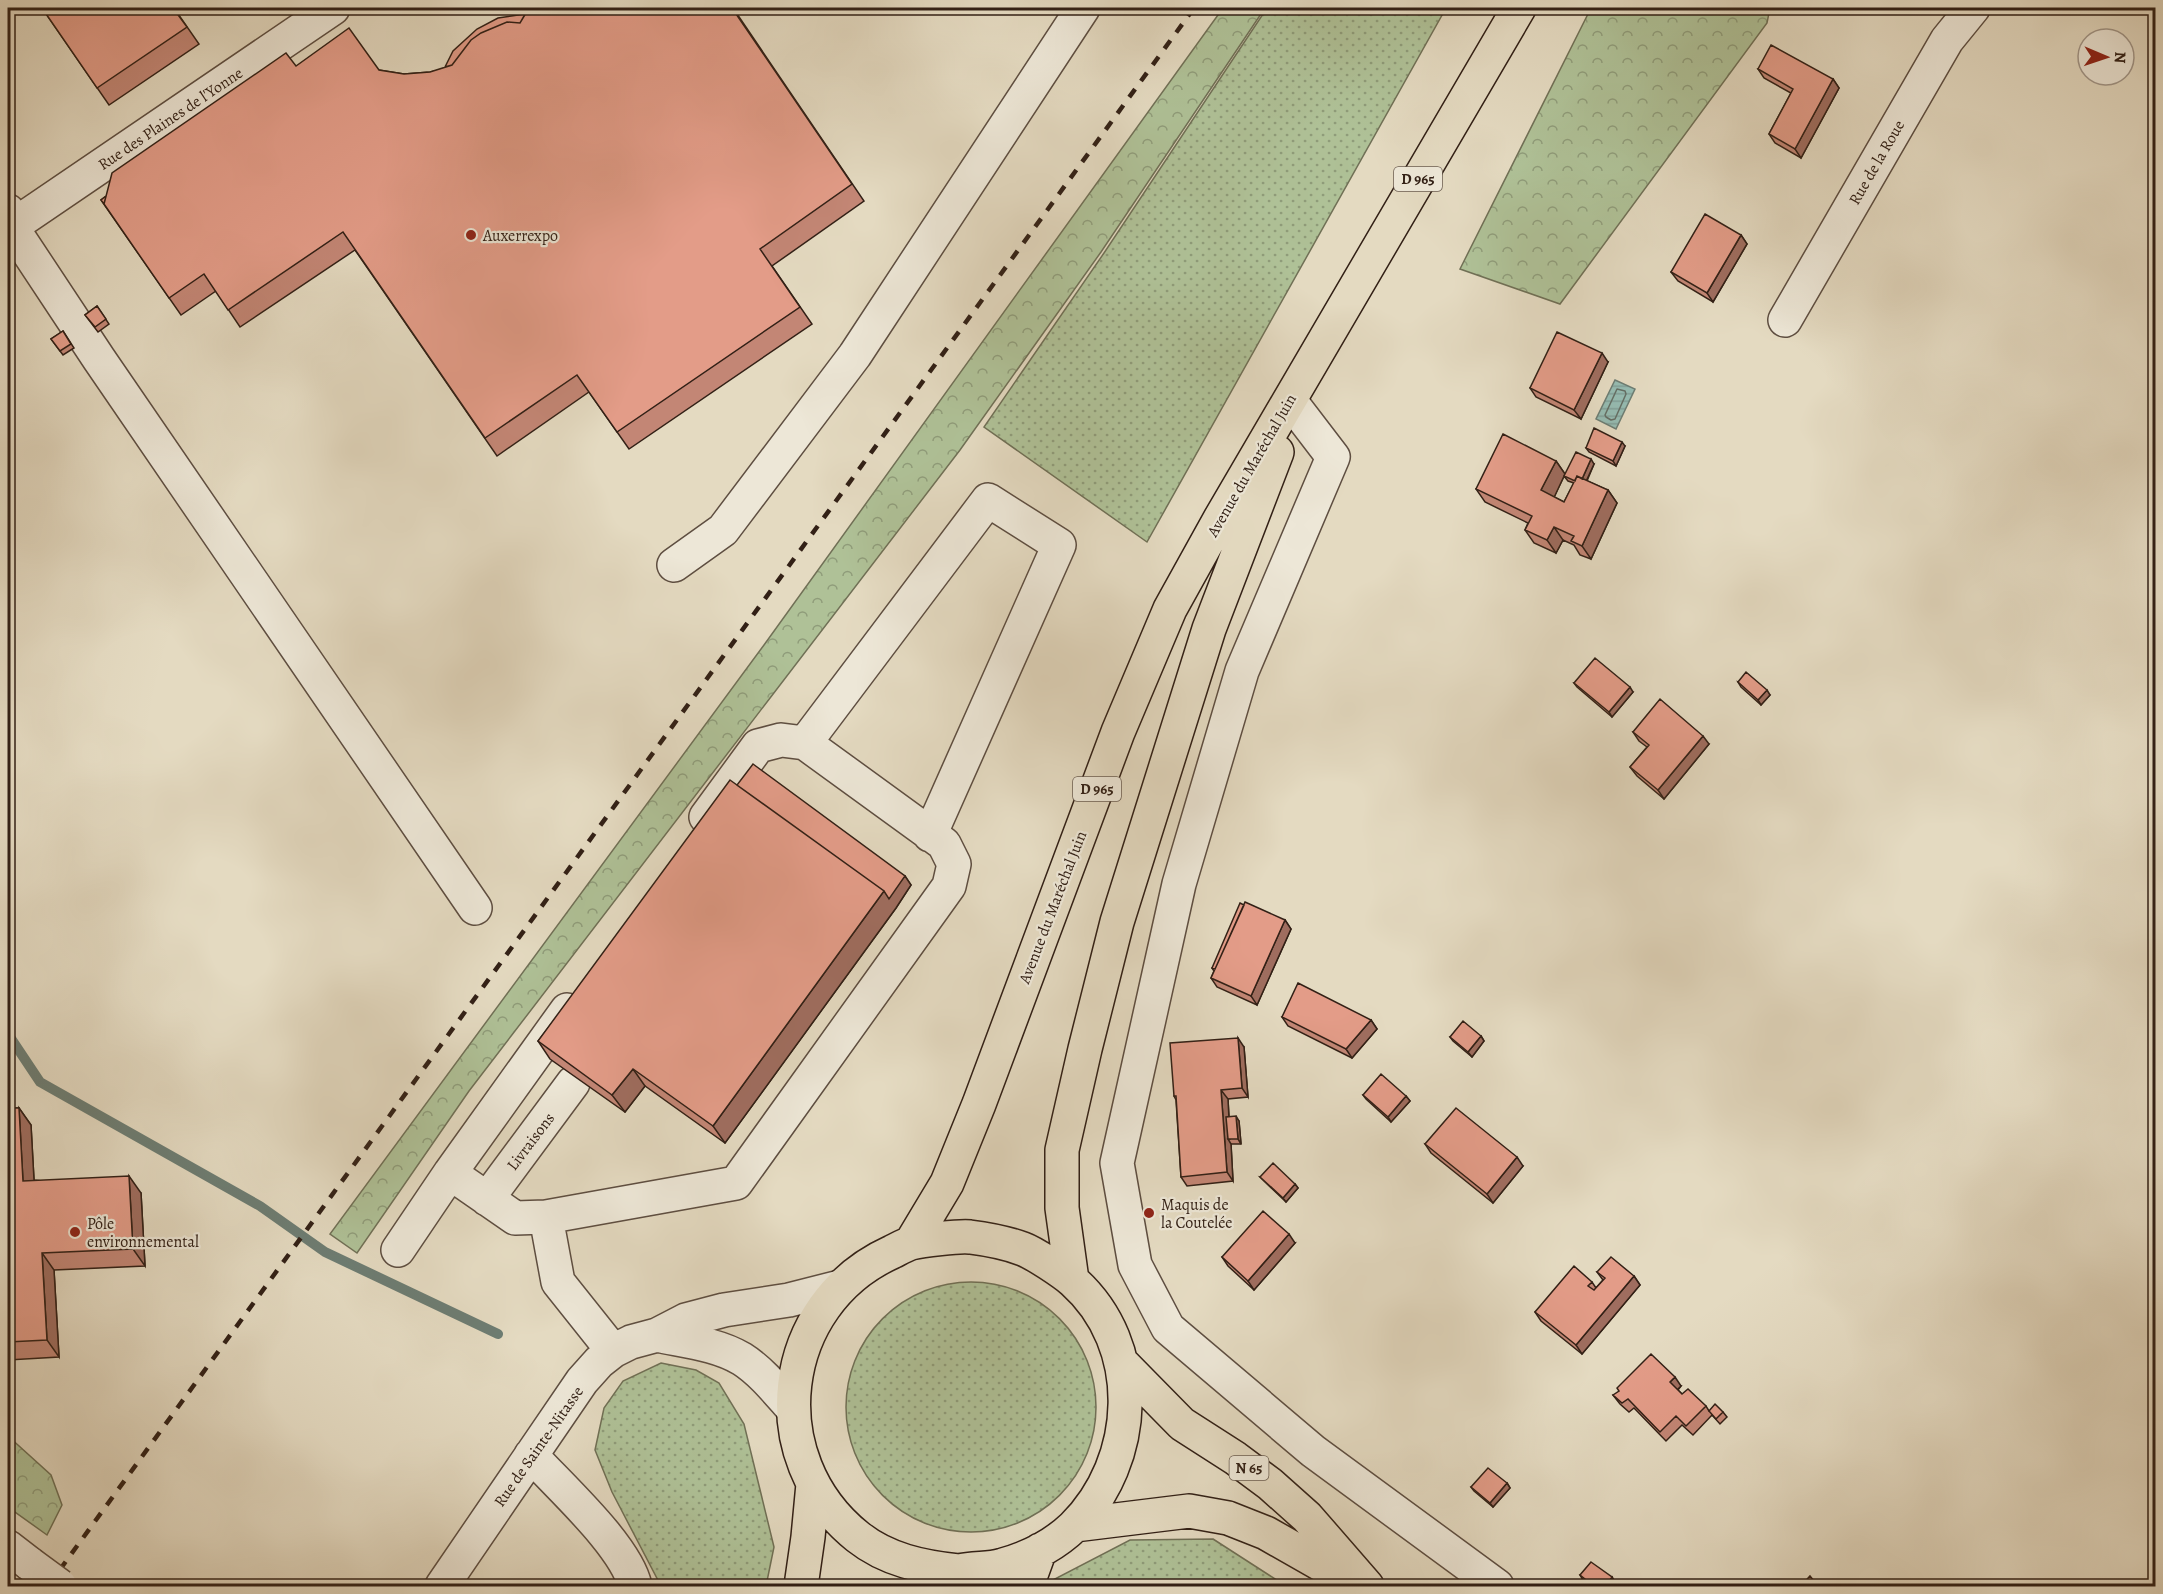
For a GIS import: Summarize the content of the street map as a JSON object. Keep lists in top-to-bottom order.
{
  "streets": {
    "main road": ["D 965", "Avenue du Maréchal Juin", "N 65"],
    "street": [
      "Rue des Plaines de l'Yonne",
      "Rue de la Roue",
      "Livraisons",
      "Rue de Sainte-Nitasse"
    ]
  },
  "places": ["Auxerrexpo", "Maquis de la Coutelée", "Pôle environnemental"],
  "north": "right"
}
